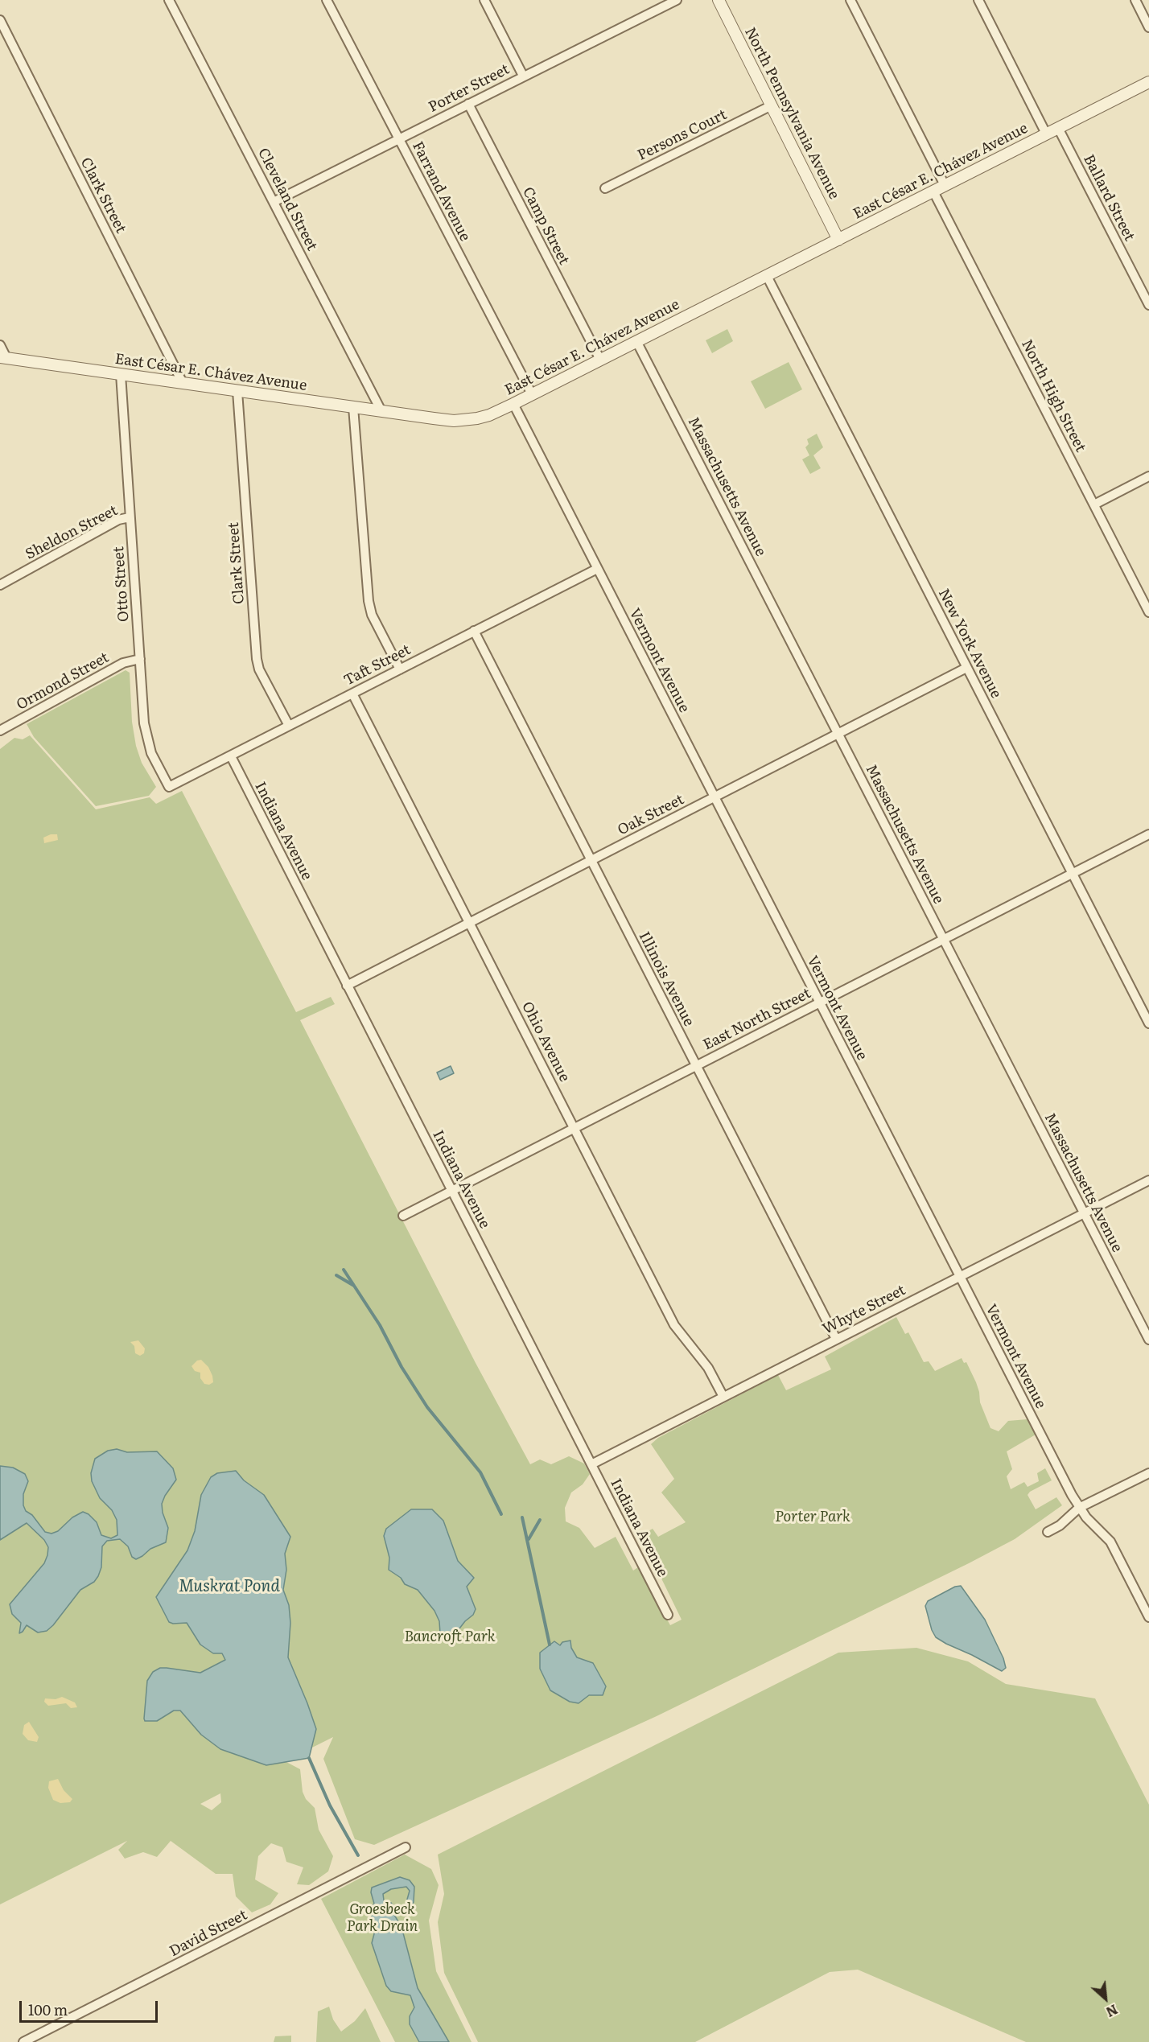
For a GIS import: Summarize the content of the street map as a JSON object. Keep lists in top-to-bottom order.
{
  "streets": {
    "street": [
      "Porter Street",
      "North Pennsylvania Avenue",
      "Persons Court",
      "East César E. Chávez Avenue",
      "Farrand Avenue",
      "Clark Street",
      "Ballard Street",
      "Cleveland Street",
      "Camp Street",
      "North High Street",
      "Massachusetts Avenue",
      "Sheldon Street",
      "Otto Street",
      "New York Avenue",
      "Vermont Avenue",
      "Taft Street",
      "Ormond Street",
      "Oak Street",
      "Indiana Avenue",
      "Illinois Avenue",
      "East North Street",
      "Ohio Avenue",
      "Whyte Street",
      "David Street"
    ]
  },
  "crossings": [
    ["Porter Street", "Farrand Avenue"],
    ["Porter Street", "Cleveland Street"],
    ["Porter Street", "Camp Street"],
    ["North Pennsylvania Avenue", "Persons Court"],
    ["North Pennsylvania Avenue", "East César E. Chávez Avenue"],
    ["East César E. Chávez Avenue", "Farrand Avenue"],
    ["East César E. Chávez Avenue", "Clark Street"],
    ["East César E. Chávez Avenue", "Ballard Street"],
    ["East César E. Chávez Avenue", "Cleveland Street"],
    ["East César E. Chávez Avenue", "Camp Street"],
    ["East César E. Chávez Avenue", "North High Street"],
    ["East César E. Chávez Avenue", "Massachusetts Avenue"],
    ["East César E. Chávez Avenue", "Otto Street"],
    ["East César E. Chávez Avenue", "New York Avenue"],
    ["East César E. Chávez Avenue", "Vermont Avenue"],
    ["Clark Street", "Taft Street"],
    ["Massachusetts Avenue", "Oak Street"],
    ["Massachusetts Avenue", "East North Street"],
    ["Massachusetts Avenue", "Whyte Street"],
    ["Sheldon Street", "Otto Street"],
    ["Otto Street", "Taft Street"],
    ["Otto Street", "Ormond Street"],
    ["New York Avenue", "Oak Street"],
    ["New York Avenue", "East North Street"],
    ["Vermont Avenue", "Taft Street"],
    ["Vermont Avenue", "Oak Street"],
    ["Vermont Avenue", "East North Street"],
    ["Vermont Avenue", "Whyte Street"],
    ["Taft Street", "Indiana Avenue"],
    ["Taft Street", "Illinois Avenue"],
    ["Taft Street", "Ohio Avenue"],
    ["Oak Street", "Indiana Avenue"],
    ["Oak Street", "Illinois Avenue"],
    ["Oak Street", "Ohio Avenue"],
    ["Indiana Avenue", "East North Street"],
    ["Indiana Avenue", "Whyte Street"],
    ["Illinois Avenue", "East North Street"],
    ["Illinois Avenue", "Whyte Street"],
    ["East North Street", "Ohio Avenue"],
    ["Ohio Avenue", "Whyte Street"]
  ],
  "water": ["Muskrat Pond"],
  "parks": ["Porter Park", "Bancroft Park", "Groesbeck Park Drain"],
  "scale_bar": "100 m",
  "north": "bottom right"
}
